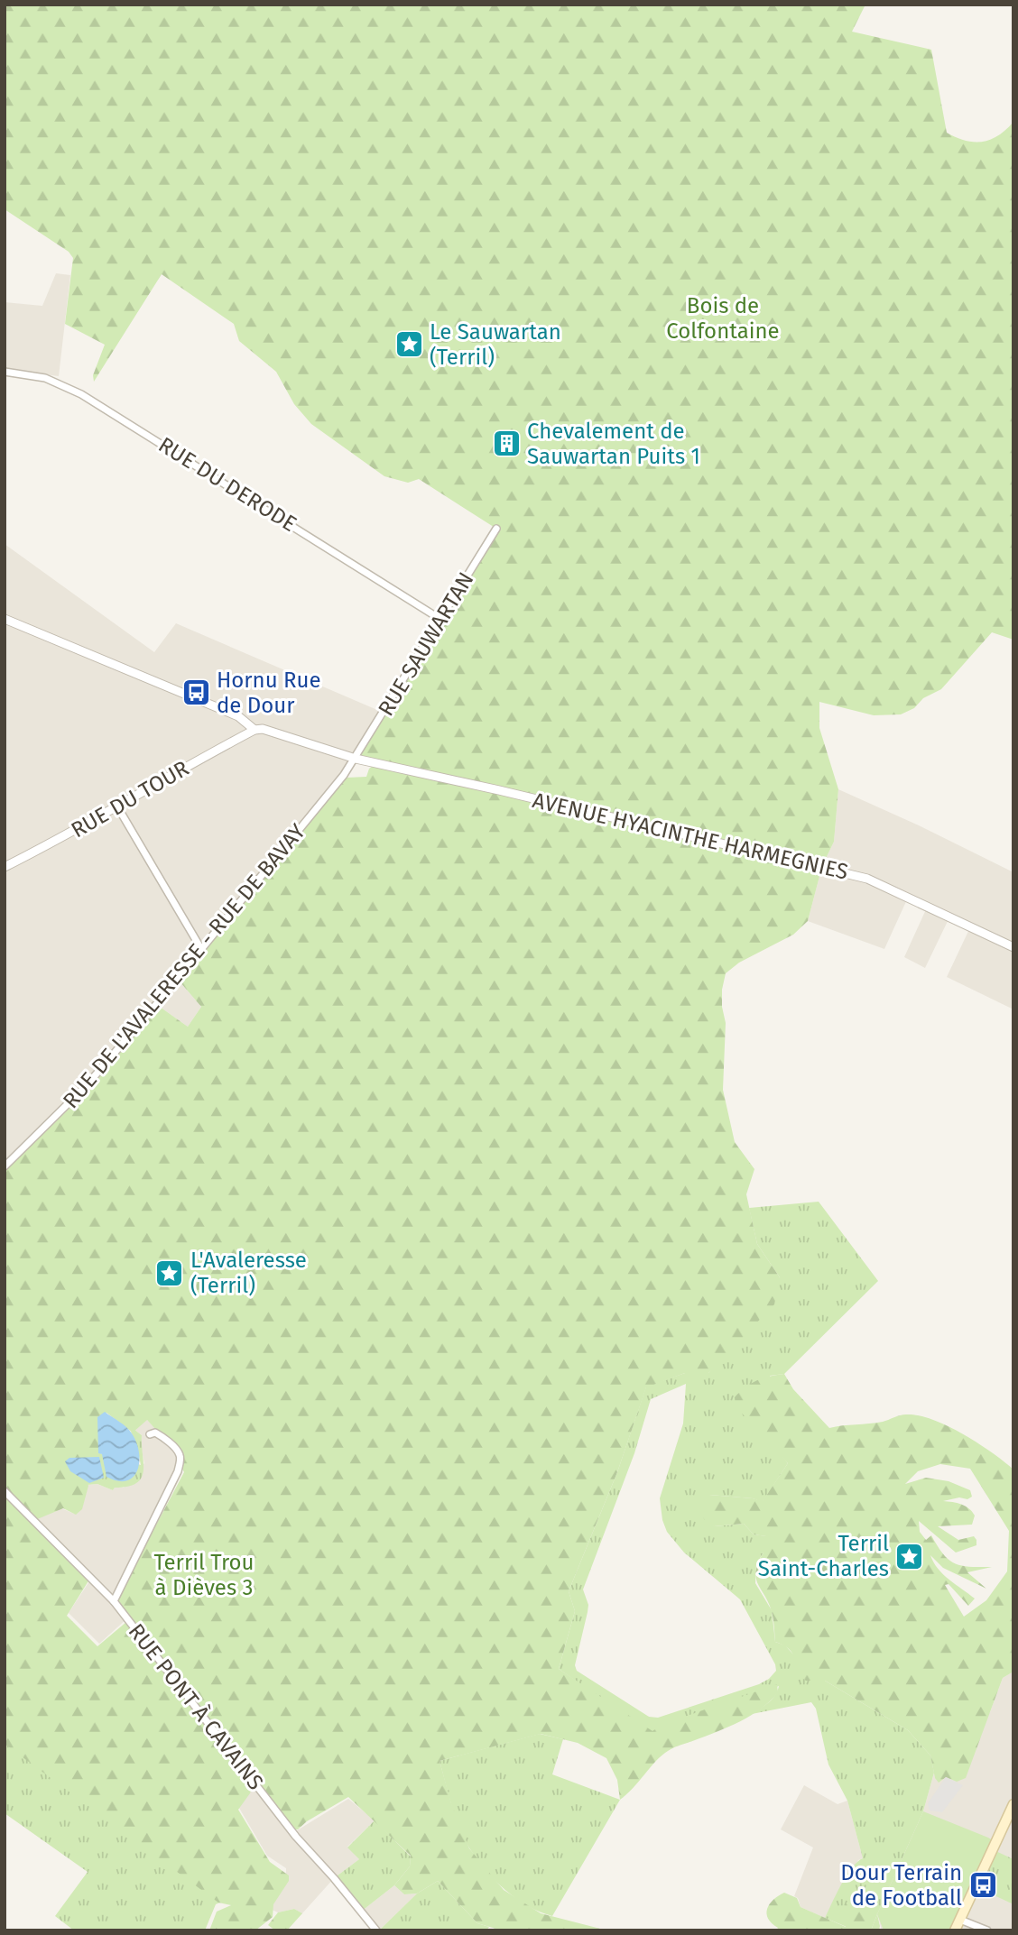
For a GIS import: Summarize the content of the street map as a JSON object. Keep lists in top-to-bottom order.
{
  "streets": {
    "street": [
      "RUE DU DERODE",
      "RUE SAUWARTAN",
      "RUE DU TOUR",
      "AVENUE HYACINTHE HARMEGNIES",
      "RUE DE L'AVALERESSE - RUE DE BAVAY",
      "RUE PONT À CAVAINS"
    ]
  },
  "crossings": [
    ["RUE DU DERODE", "RUE SAUWARTAN"],
    ["RUE SAUWARTAN", "AVENUE HYACINTHE HARMEGNIES"],
    ["RUE SAUWARTAN", "RUE DE L'AVALERESSE - RUE DE BAVAY"],
    ["RUE DU TOUR", "AVENUE HYACINTHE HARMEGNIES"],
    ["AVENUE HYACINTHE HARMEGNIES", "RUE DE L'AVALERESSE - RUE DE BAVAY"]
  ],
  "parks": ["Bois de Colfontaine", "Terril Trou à Dièves 3"],
  "places": {
    "place": ["Le Sauwartan (Terril)", "L'Avaleresse (Terril)", "Terril Saint-Charles"],
    "building": ["Chevalement de Sauwartan Puits 1"],
    "bus stop": ["Hornu Rue de Dour", "Dour Terrain de Football"]
  }
}
